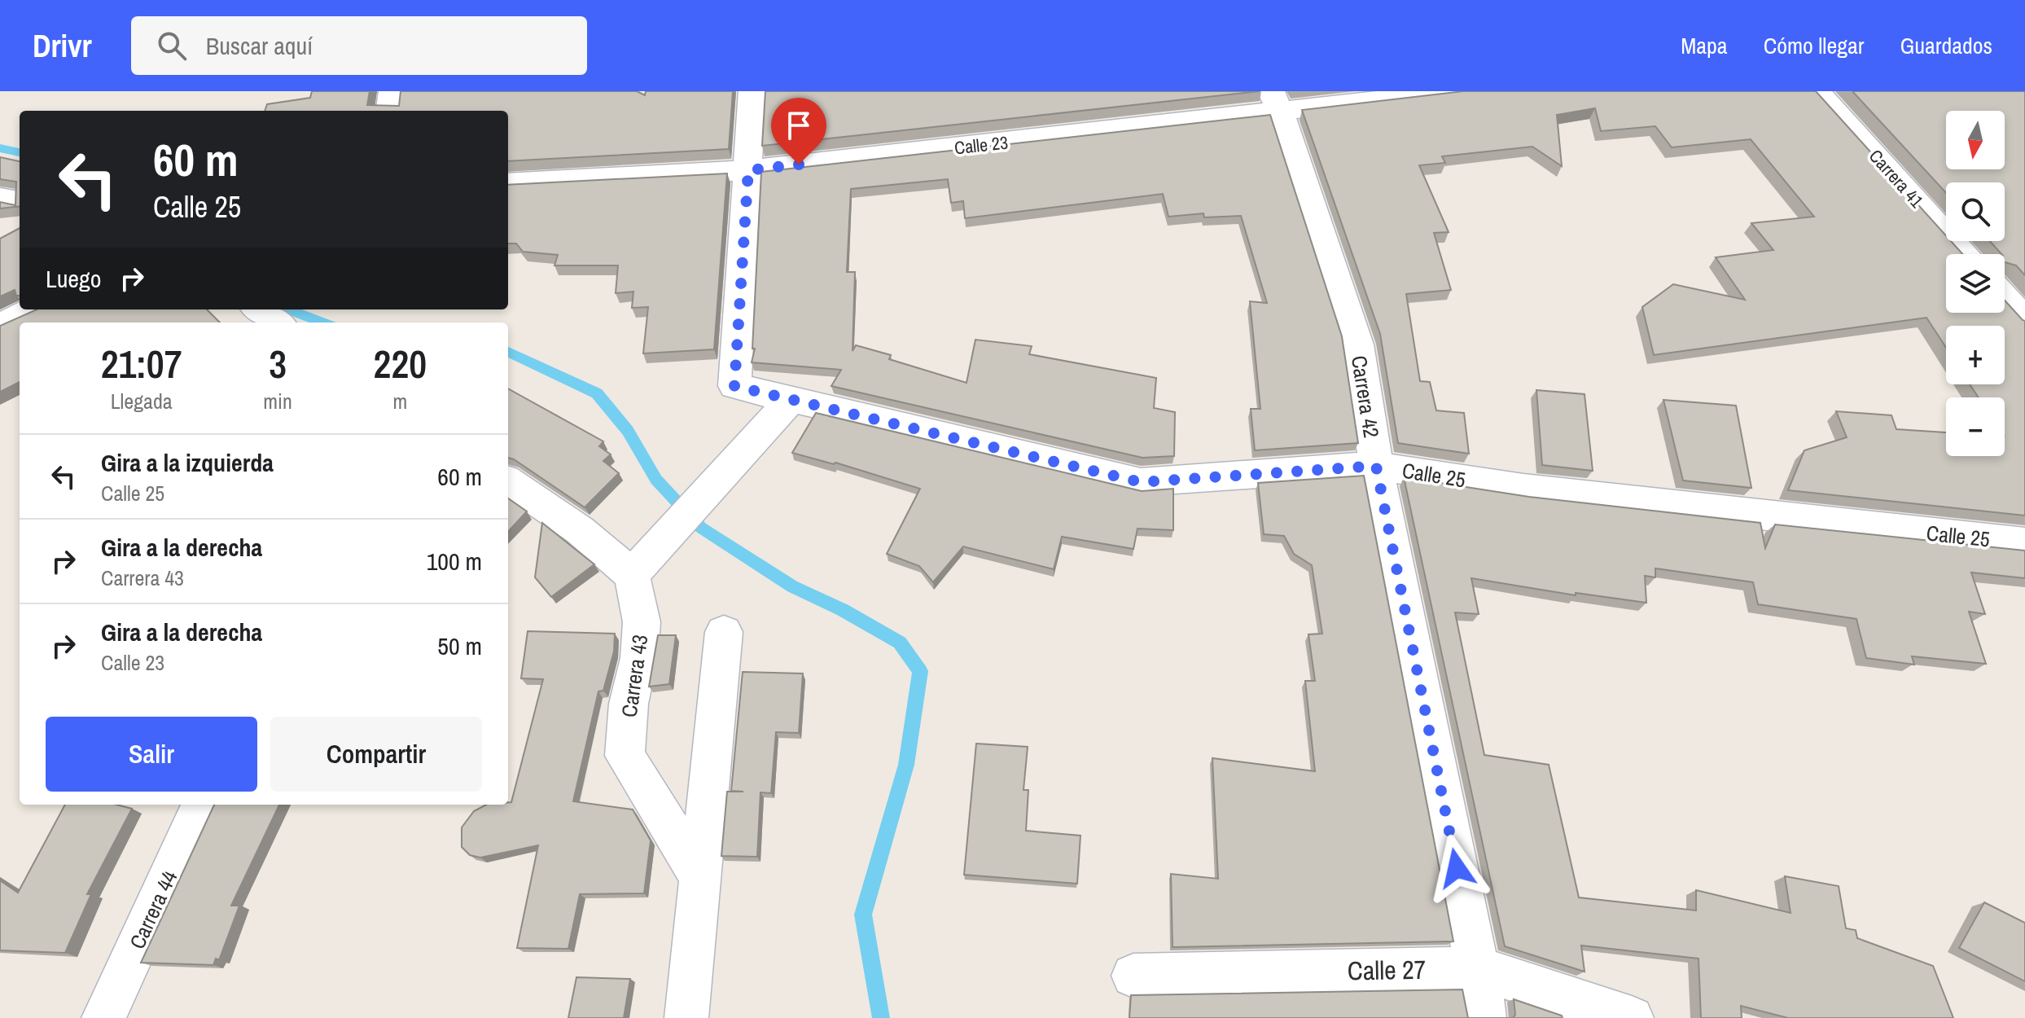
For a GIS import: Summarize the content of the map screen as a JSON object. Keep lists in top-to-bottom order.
{
  "streets": {
    "street": [
      "Calle 23",
      "Carrera 41",
      "Carrera 42",
      "Calle 25",
      "Carrera 43",
      "Carrera 44",
      "Calle 27"
    ]
  },
  "crossings": [
    ["Calle 23", "Carrera 42"],
    ["Calle 23", "Calle 25"],
    ["Carrera 42", "Calle 25"],
    ["Carrera 42", "Calle 27"]
  ],
  "north": "bottom",
  "page": {
    "header": "Drivr",
    "search": "Buscar aquí",
    "nav": ["Mapa", "Cómo llegar", "Guardados"],
    "map_buttons": ["+", "−"],
    "turn": ["60 m", "Calle 25"],
    "then": "Luego",
    "eta": [
      "21:07",
      "Llegada",
      "3",
      "min",
      "220",
      "m"
    ],
    "list": [
      {
        "name": "Gira a la izquierda",
        "note": "Calle 25",
        "value": "60 m"
      },
      {
        "name": "Gira a la derecha",
        "note": "Carrera 43",
        "value": "100 m"
      },
      {
        "name": "Gira a la derecha",
        "note": "Calle 23",
        "value": "50 m"
      }
    ],
    "buttons": ["Salir", "Compartir"]
  }
}
